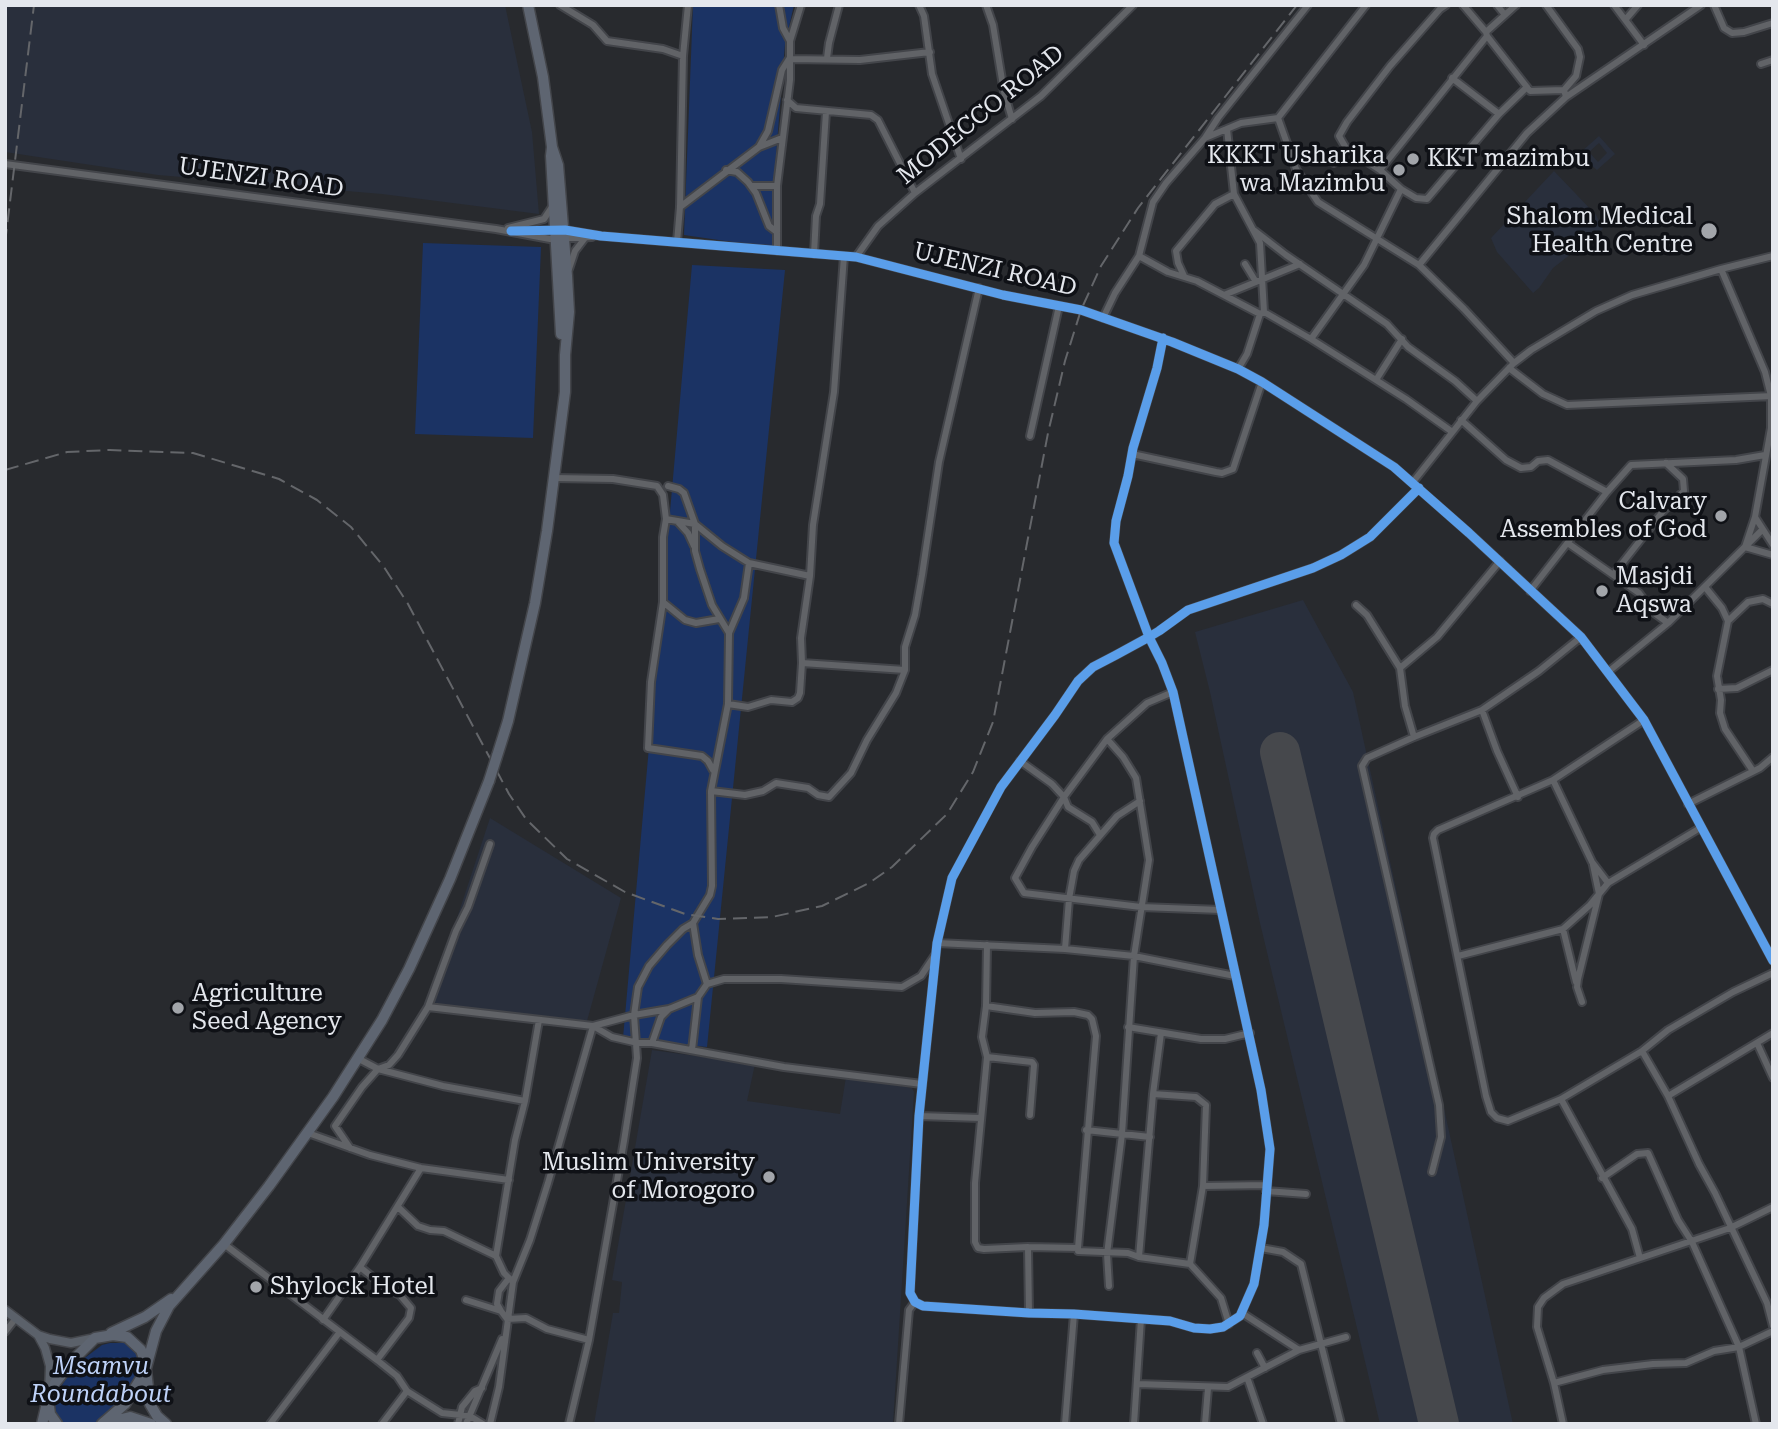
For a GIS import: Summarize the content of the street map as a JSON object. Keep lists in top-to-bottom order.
{
  "streets": {
    "street": ["MODECCO ROAD", "UJENZI ROAD"]
  },
  "crossings": [
    ["MODECCO ROAD", "UJENZI ROAD"]
  ],
  "parks": ["Msamvu Roundabout"],
  "places": [
    "KKT mazimbu",
    "KKKT Usharika wa Mazimbu",
    "Shalom Medical Health Centre",
    "Calvary Assembles of God",
    "Masjdi Aqswa",
    "Agriculture Seed Agency",
    "Muslim University of Morogoro",
    "Shylock Hotel"
  ]
}
